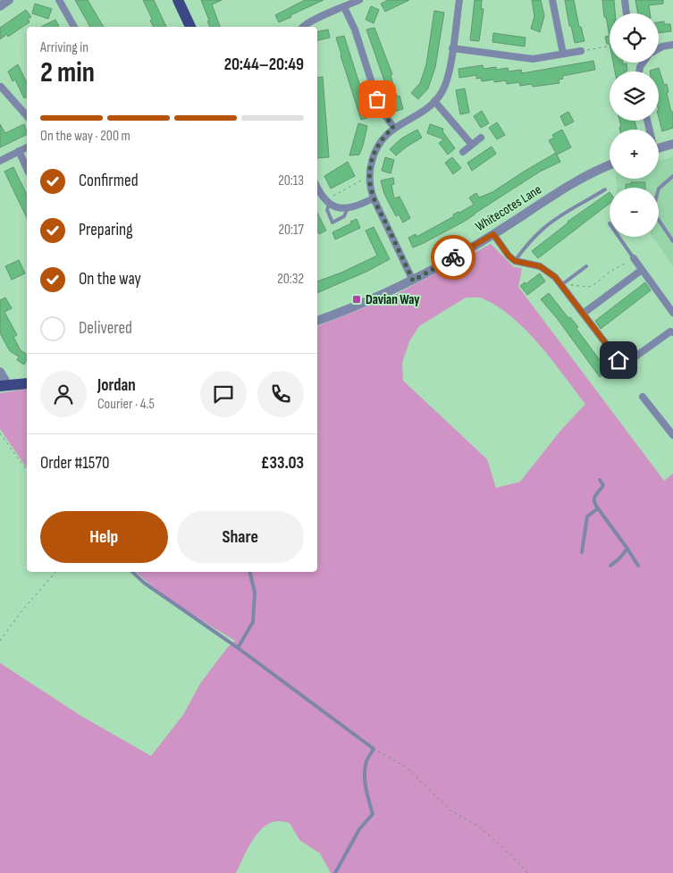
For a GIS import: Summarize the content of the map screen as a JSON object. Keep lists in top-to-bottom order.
{
  "streets": {
    "street": ["Whitecotes Lane"]
  },
  "places": {
    "transit": ["Davian Way"]
  },
  "page": {
    "map_buttons": ["+", "−"],
    "heading": ["2 min", "Arriving in", "20:44–20:49"],
    "panel": [
      "Jordan",
      "Courier · 4.5",
      "Order #1570",
      "£33.03"
    ],
    "bar": "On the way · 200 m",
    "list": [
      ["Confirmed", "20:13"],
      ["Preparing", "20:17"],
      ["On the way", "20:32"],
      "Delivered"
    ],
    "buttons": ["Help", "Share"]
  }
}
